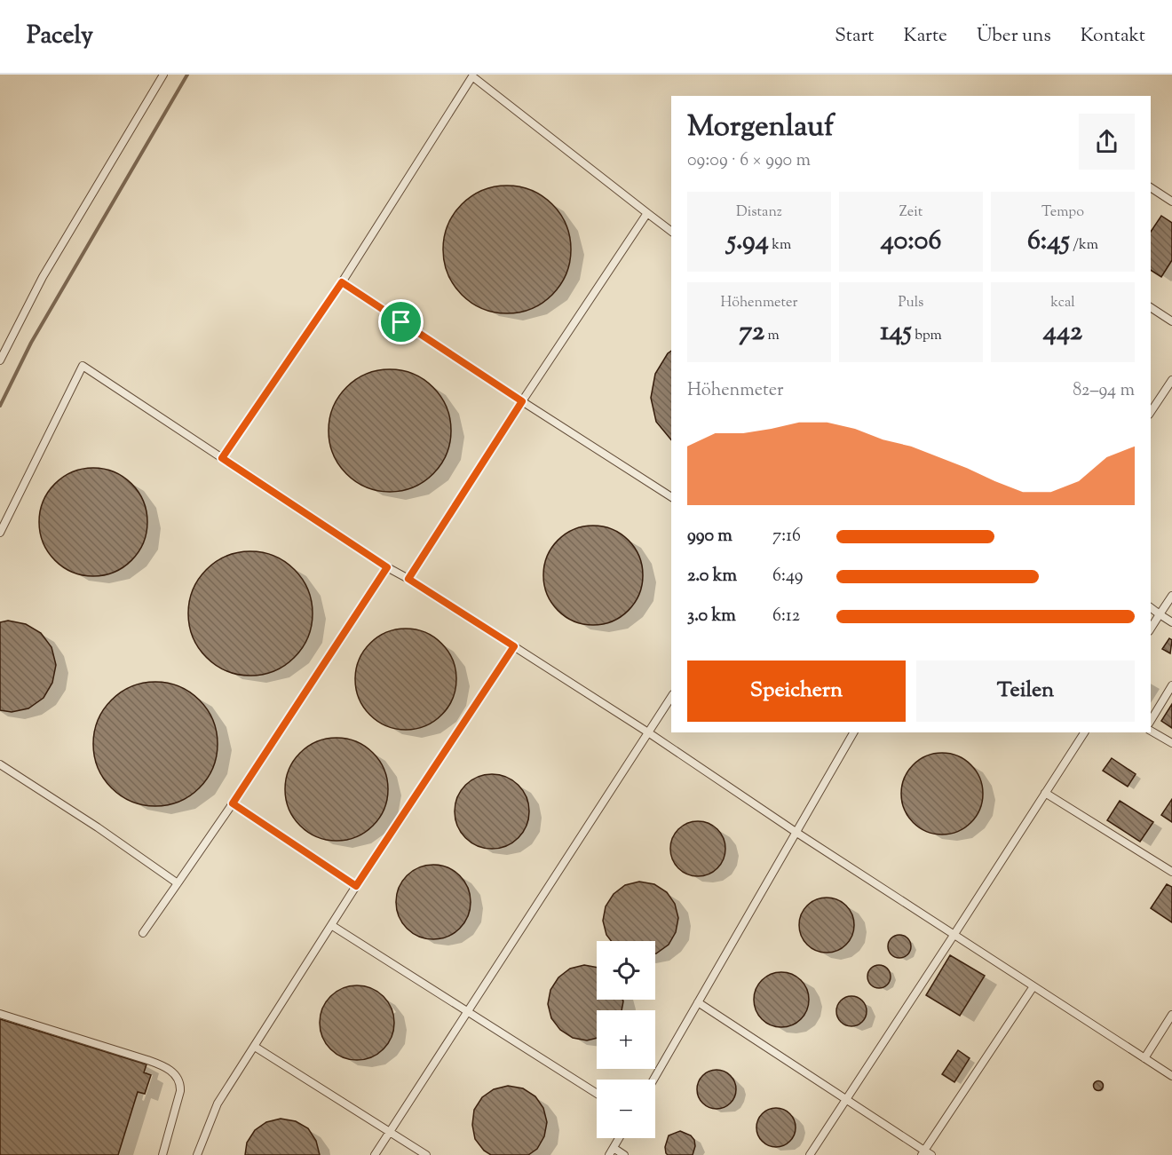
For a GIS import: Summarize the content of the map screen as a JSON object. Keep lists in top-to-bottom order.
{
  "page": {
    "header": "Pacely",
    "nav": [
      "Start",
      "Karte",
      "Über uns",
      "Kontakt"
    ],
    "heading": ["Morgenlauf", "09:09 · 6 × 990 m"],
    "stats": [
      ["Distanz", "5.94 km"],
      ["Zeit", "40:06"],
      ["Tempo", "6:45 /km"],
      ["Höhenmeter", "72 m"],
      ["Puls", "145 bpm"],
      ["kcal", "442"]
    ],
    "chart": ["Höhenmeter", "82–94 m"],
    "list": [
      {
        "name": "990 m",
        "note": "7:16"
      },
      {
        "name": "2.0 km",
        "note": "6:49"
      },
      {
        "name": "3.0 km",
        "note": "6:12"
      }
    ],
    "buttons": ["Speichern", "Teilen"],
    "map_buttons": ["+", "−"]
  }
}
